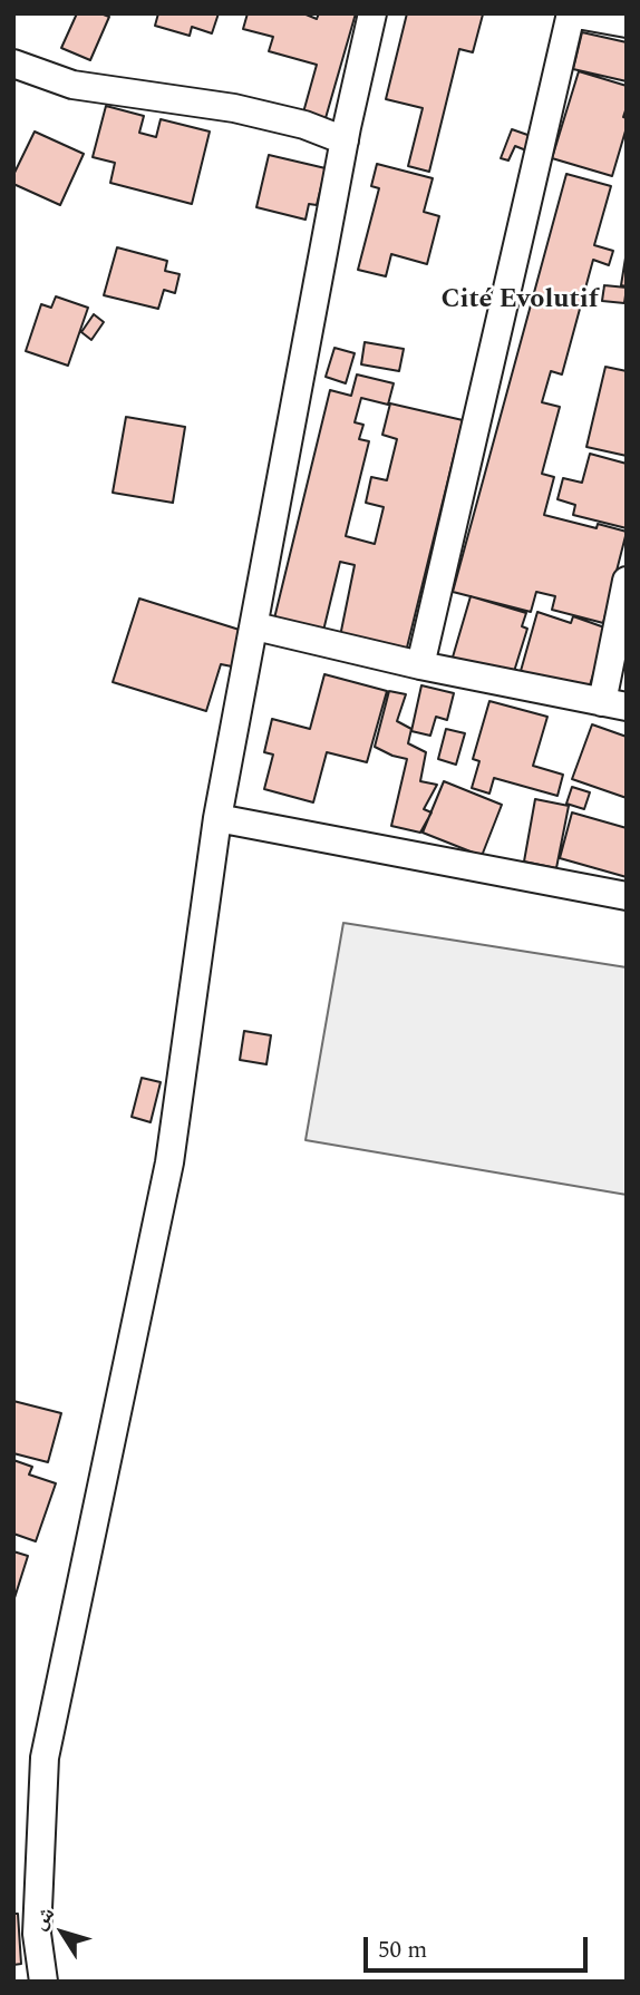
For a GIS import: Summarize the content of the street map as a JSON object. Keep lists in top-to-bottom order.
{
  "districts": ["Cité Evolutif"],
  "scale_bar": "50 m",
  "north": "top left"
}
